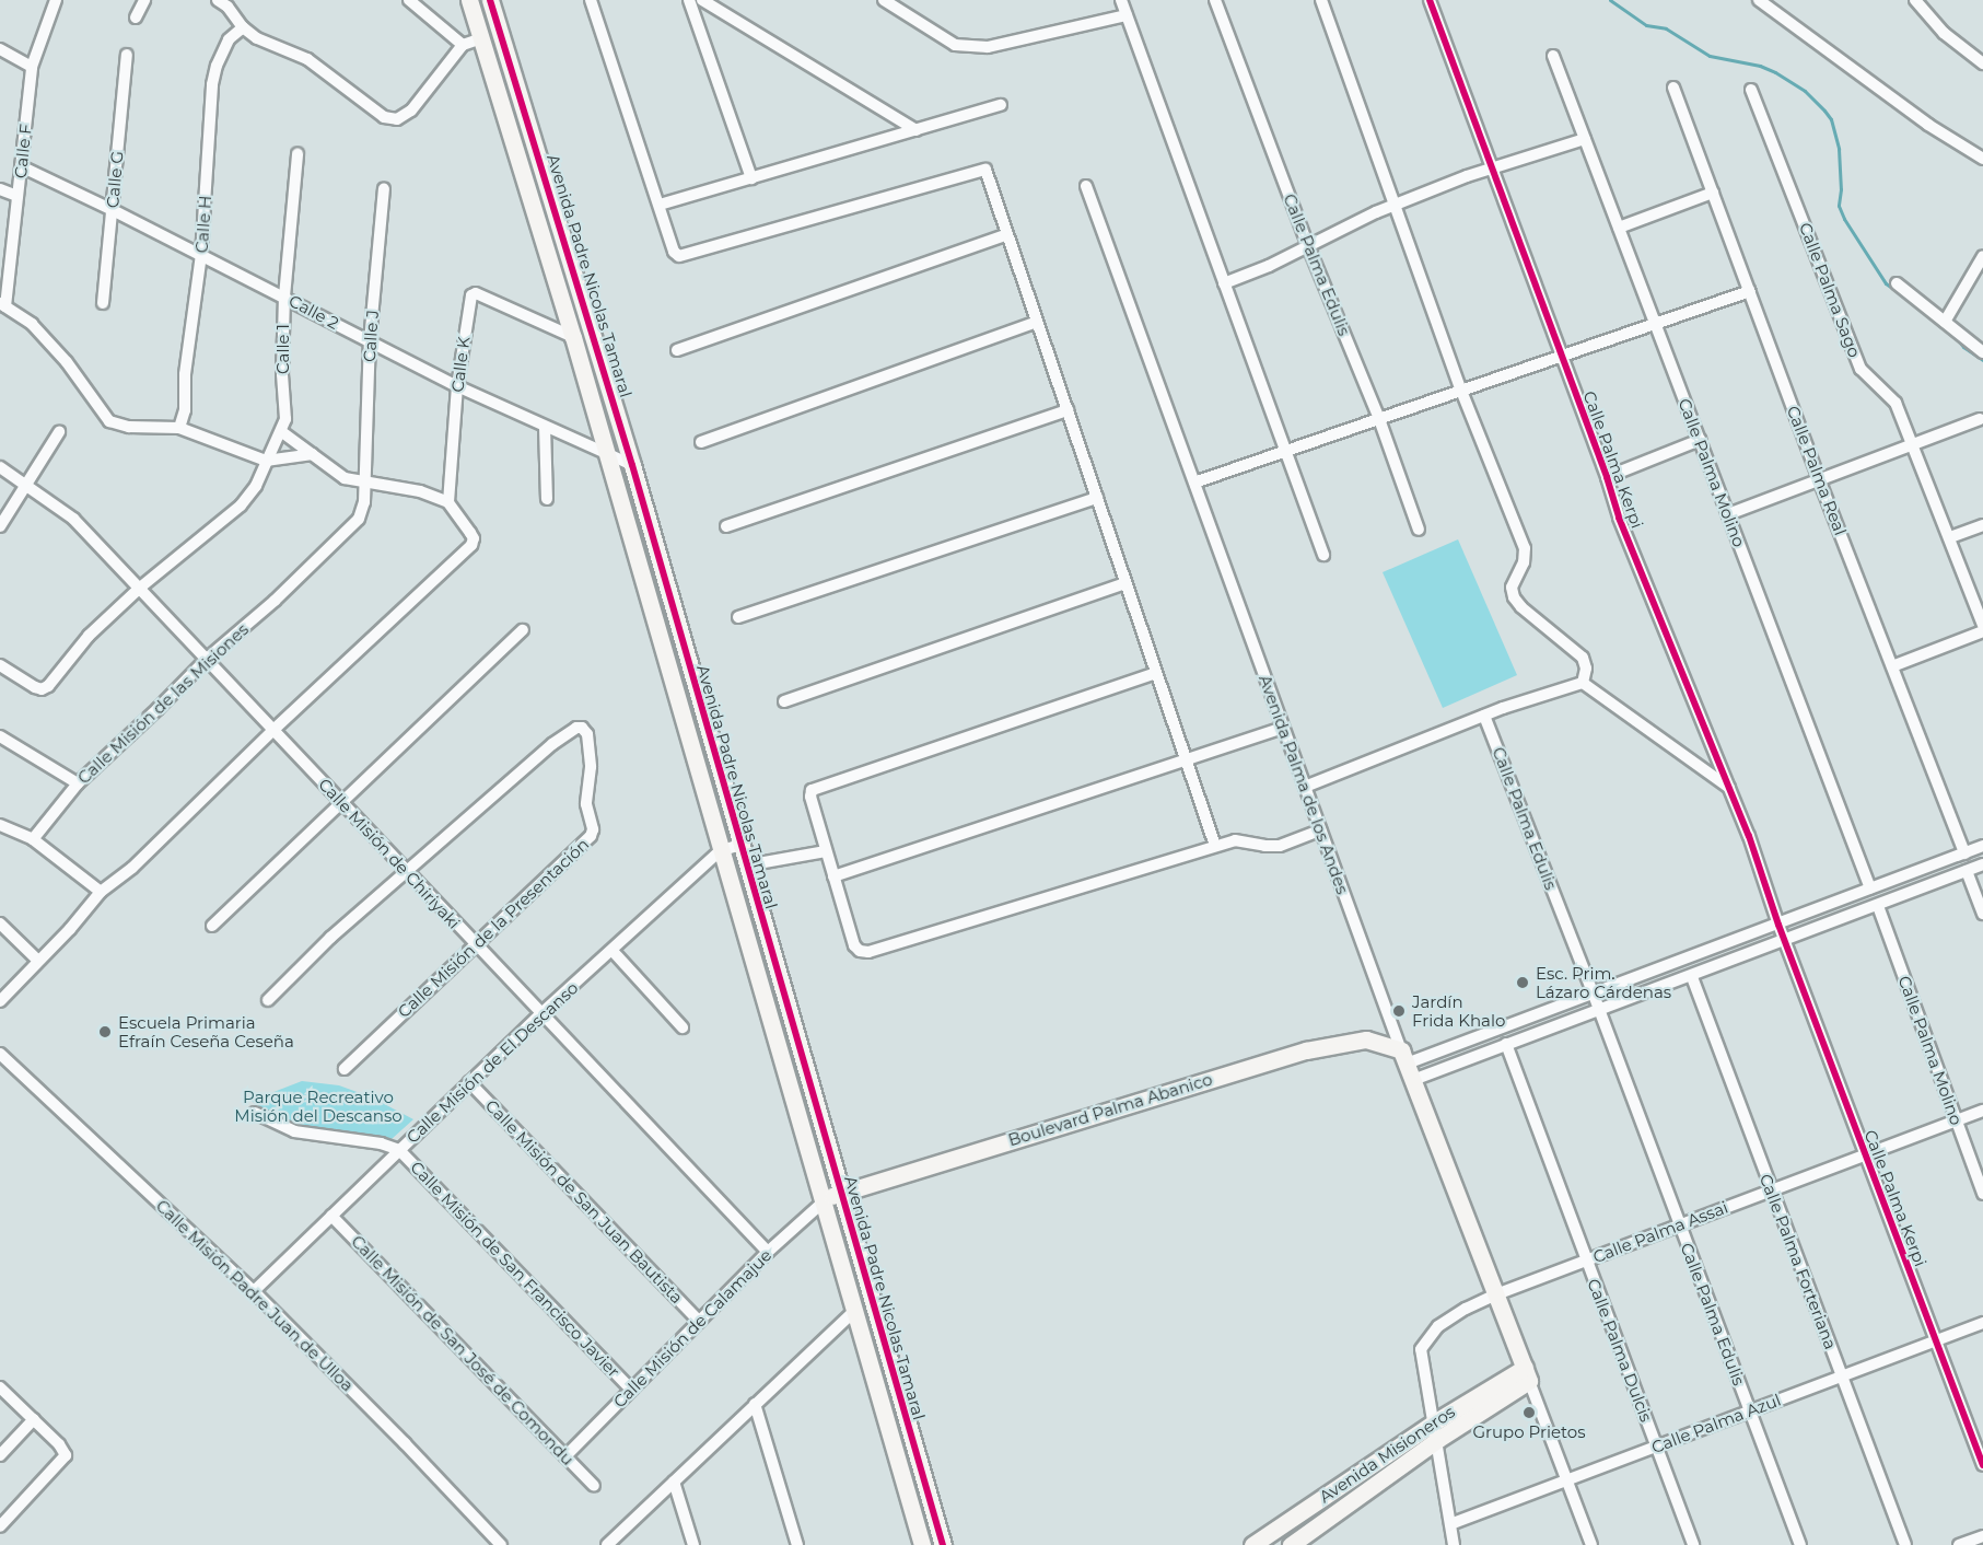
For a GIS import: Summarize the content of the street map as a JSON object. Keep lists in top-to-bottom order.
{
  "streets": {
    "street": [
      "Calle F",
      "Calle G",
      "Calle H",
      "Calle Palma Edulis",
      "Avenida Padre Nicolas Tamaral",
      "Calle Palma Sago",
      "Calle 2",
      "Calle J",
      "Calle 1",
      "Calle K",
      "Calle Palma Kerpi",
      "Calle Palma Real",
      "Calle Palma Molino",
      "Calle Misión de las Misiones",
      "Avenida Palma de los Andes",
      "Calle Misión de Chiriyaki",
      "Calle Misión de la Presentación",
      "Calle Misión de El Descanso",
      "Boulevard Palma Abanico",
      "Calle Misión de San Juan Bautista",
      "Calle Palma Assai",
      "Calle Palma Forteriana",
      "Calle Misión de San Francisco Javier",
      "Calle Misión Padre Juan de Ulloa",
      "Calle Misión de Calamajue",
      "Calle Misión de San José de Comondu",
      "Calle Palma Dulcis",
      "Calle Palma Azul",
      "Avenida Misioneros"
    ]
  },
  "crossings": [
    ["Calle F", "Calle 2"],
    ["Calle G", "Calle 2"],
    ["Calle H", "Calle 2"],
    ["Calle Palma Edulis", "Calle Palma Assai"],
    ["Calle Palma Edulis", "Calle Palma Azul"],
    ["Avenida Padre Nicolas Tamaral", "Calle 2"],
    ["Avenida Padre Nicolas Tamaral", "Calle K"],
    ["Avenida Padre Nicolas Tamaral", "Calle Misión de El Descanso"],
    ["Avenida Padre Nicolas Tamaral", "Boulevard Palma Abanico"],
    ["Avenida Padre Nicolas Tamaral", "Calle Misión de Calamajue"],
    ["Calle 2", "Calle J"],
    ["Calle 2", "Calle 1"],
    ["Calle 2", "Calle K"],
    ["Calle J", "Calle Misión de las Misiones"],
    ["Calle 1", "Calle Misión de Chiriyaki"],
    ["Calle Palma Kerpi", "Calle Palma Molino"],
    ["Calle Palma Kerpi", "Calle Palma Assai"],
    ["Calle Palma Kerpi", "Calle Palma Azul"],
    ["Calle Palma Molino", "Calle Palma Assai"],
    ["Calle Misión de las Misiones", "Calle Misión de Chiriyaki"],
    ["Avenida Palma de los Andes", "Boulevard Palma Abanico"],
    ["Avenida Palma de los Andes", "Calle Palma Assai"],
    ["Avenida Palma de los Andes", "Avenida Misioneros"],
    ["Calle Misión de Chiriyaki", "Calle Misión de la Presentación"],
    ["Calle Misión de Chiriyaki", "Calle Misión de El Descanso"],
    ["Calle Misión de Chiriyaki", "Calle Misión de Calamajue"],
    ["Calle Misión de El Descanso", "Calle Misión de San Juan Bautista"],
    ["Calle Misión de El Descanso", "Calle Misión de San Francisco Javier"],
    ["Calle Misión de El Descanso", "Calle Misión Padre Juan de Ulloa"],
    ["Calle Misión de El Descanso", "Calle Misión de San José de Comondu"],
    ["Boulevard Palma Abanico", "Calle Misión de Calamajue"],
    ["Calle Misión de San Juan Bautista", "Calle Misión de Calamajue"],
    ["Calle Palma Assai", "Calle Palma Forteriana"],
    ["Calle Palma Assai", "Calle Palma Dulcis"],
    ["Calle Palma Assai", "Calle Palma Azul"],
    ["Calle Palma Assai", "Avenida Misioneros"],
    ["Calle Palma Forteriana", "Calle Palma Azul"],
    ["Calle Misión de San Francisco Javier", "Calle Misión de Calamajue"],
    ["Calle Misión de Calamajue", "Calle Misión de San José de Comondu"],
    ["Calle Palma Dulcis", "Calle Palma Azul"]
  ],
  "parks": ["Parque Recreativo Misión del Descanso"],
  "places": [
    "Esc. Prim. Lázaro Cárdenas",
    "Jardín Frida Khalo",
    "Escuela Primaria Efraín Ceseña Ceseña",
    "Grupo Prietos"
  ]
}
